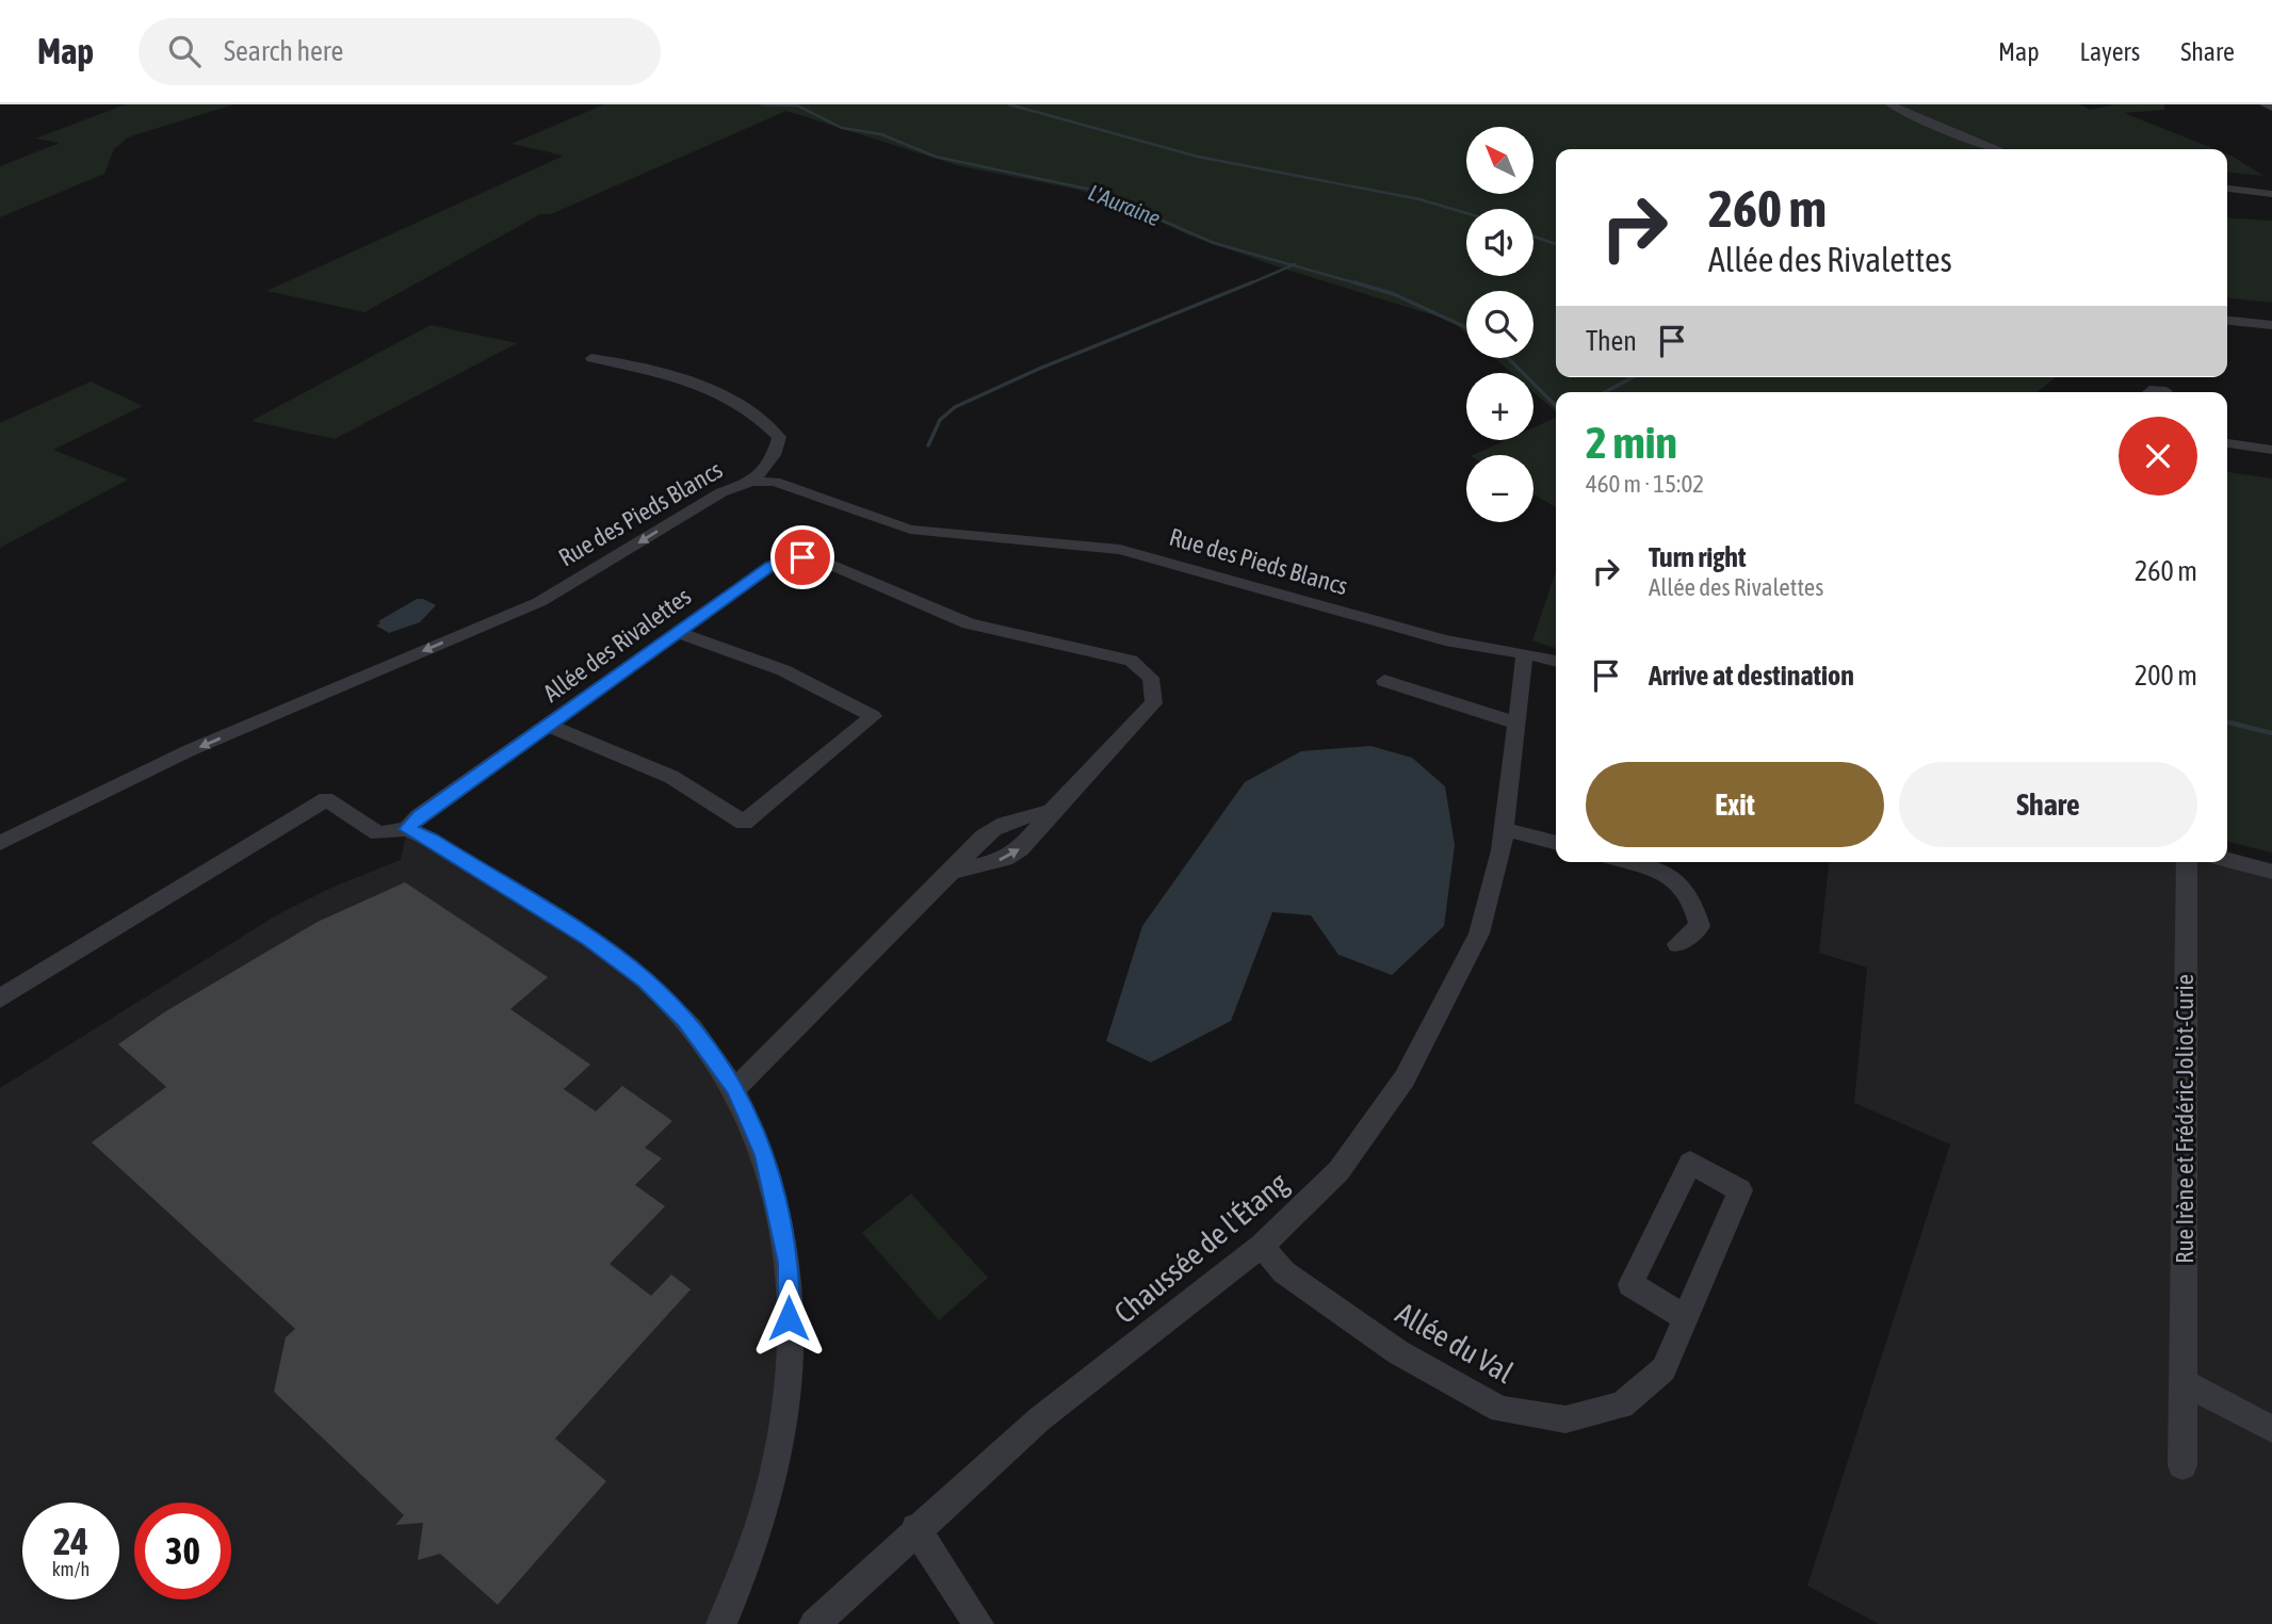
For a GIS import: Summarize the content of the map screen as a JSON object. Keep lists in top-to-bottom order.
{
  "streets": {
    "street": [
      "Rue des Pieds Blancs",
      "Allée des Rivalettes",
      "Rue Irène et Frédéric Joliot-Curie",
      "Chaussée de l'Étang",
      "Allée du Val"
    ]
  },
  "crossings": [
    ["Rue des Pieds Blancs", "Chaussée de l'Étang"],
    ["Chaussée de l'Étang", "Allée du Val"]
  ],
  "water": ["L'Auraine"],
  "north": "top left",
  "page": {
    "header": "Map",
    "search": "Search here",
    "nav": ["Map", "Layers", "Share"],
    "map_buttons": ["+", "−"],
    "turn": ["260 m", "Allée des Rivalettes"],
    "then": "Then",
    "heading": ["2 min", "460 m · 15:02"],
    "list": [
      {
        "name": "Turn right",
        "note": "Allée des Rivalettes",
        "value": "260 m"
      },
      {
        "name": "Arrive at destination",
        "value": "200 m"
      }
    ],
    "buttons": ["Exit", "Share"],
    "speed": "24 km/h",
    "limit": "30"
  }
}
